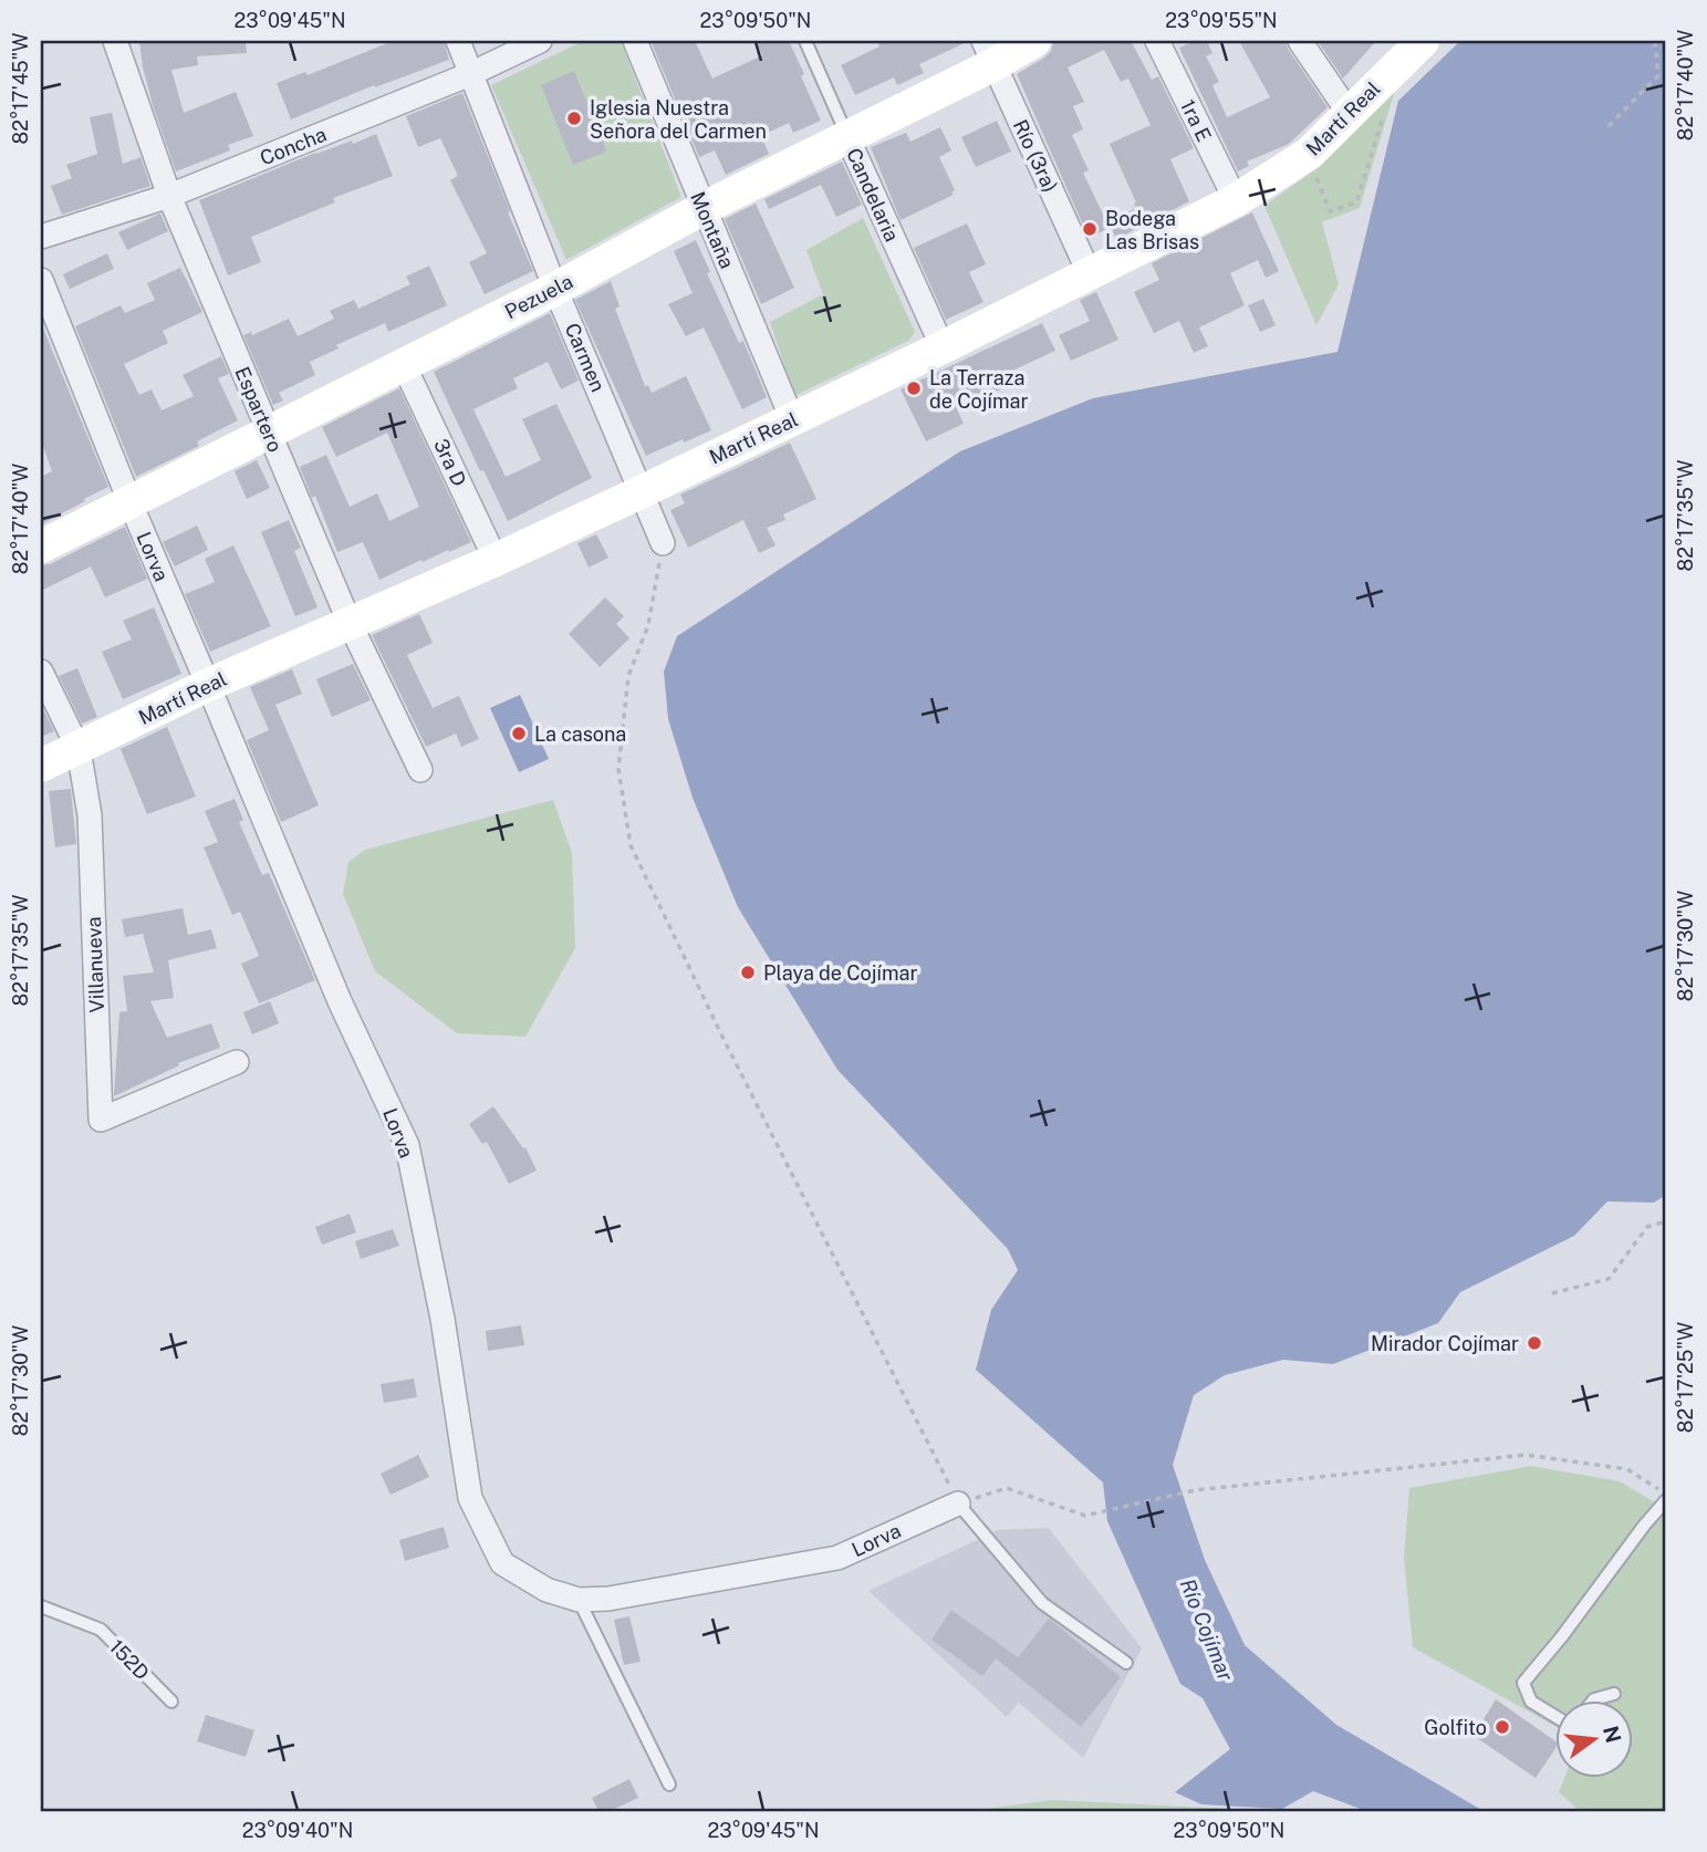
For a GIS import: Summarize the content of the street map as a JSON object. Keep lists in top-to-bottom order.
{
  "streets": {
    "main road": ["Martí Real", "Pezuela"],
    "street": [
      "1ra E",
      "Concha",
      "Río (3ra)",
      "Candelaria",
      "Montaña",
      "Carmen",
      "Espartero",
      "3ra D",
      "Lorva",
      "Villanueva"
    ],
    "lane": ["152D"]
  },
  "crossings": [
    ["Martí Real", "1ra E"],
    ["Martí Real", "Río (3ra)"],
    ["Martí Real", "Candelaria"],
    ["Martí Real", "Montaña"],
    ["Martí Real", "Carmen"],
    ["Martí Real", "Espartero"],
    ["Martí Real", "3ra D"],
    ["Martí Real", "Lorva"],
    ["Martí Real", "Villanueva"],
    ["Concha", "Carmen"],
    ["Concha", "Espartero"],
    ["Río (3ra)", "Pezuela"],
    ["Candelaria", "Pezuela"],
    ["Montaña", "Pezuela"],
    ["Pezuela", "Carmen"],
    ["Pezuela", "Espartero"],
    ["Pezuela", "3ra D"],
    ["Pezuela", "Lorva"]
  ],
  "water": ["Río Cojímar"],
  "places": [
    "Iglesia Nuestra Señora del Carmen",
    "Bodega Las Brisas",
    "La Terraza de Cojímar",
    "La casona",
    "Playa de Cojímar",
    "Mirador Cojímar",
    "Golfito"
  ],
  "north": "right",
  "coordinates": [
    "23°09'45\"N",
    "23°09'50\"N",
    "23°09'55\"N",
    "82°17'40\"W",
    "82°17'45\"W",
    "82°17'35\"W",
    "82°17'30\"W",
    "82°17'25\"W",
    "23°09'40\"N"
  ]
}
